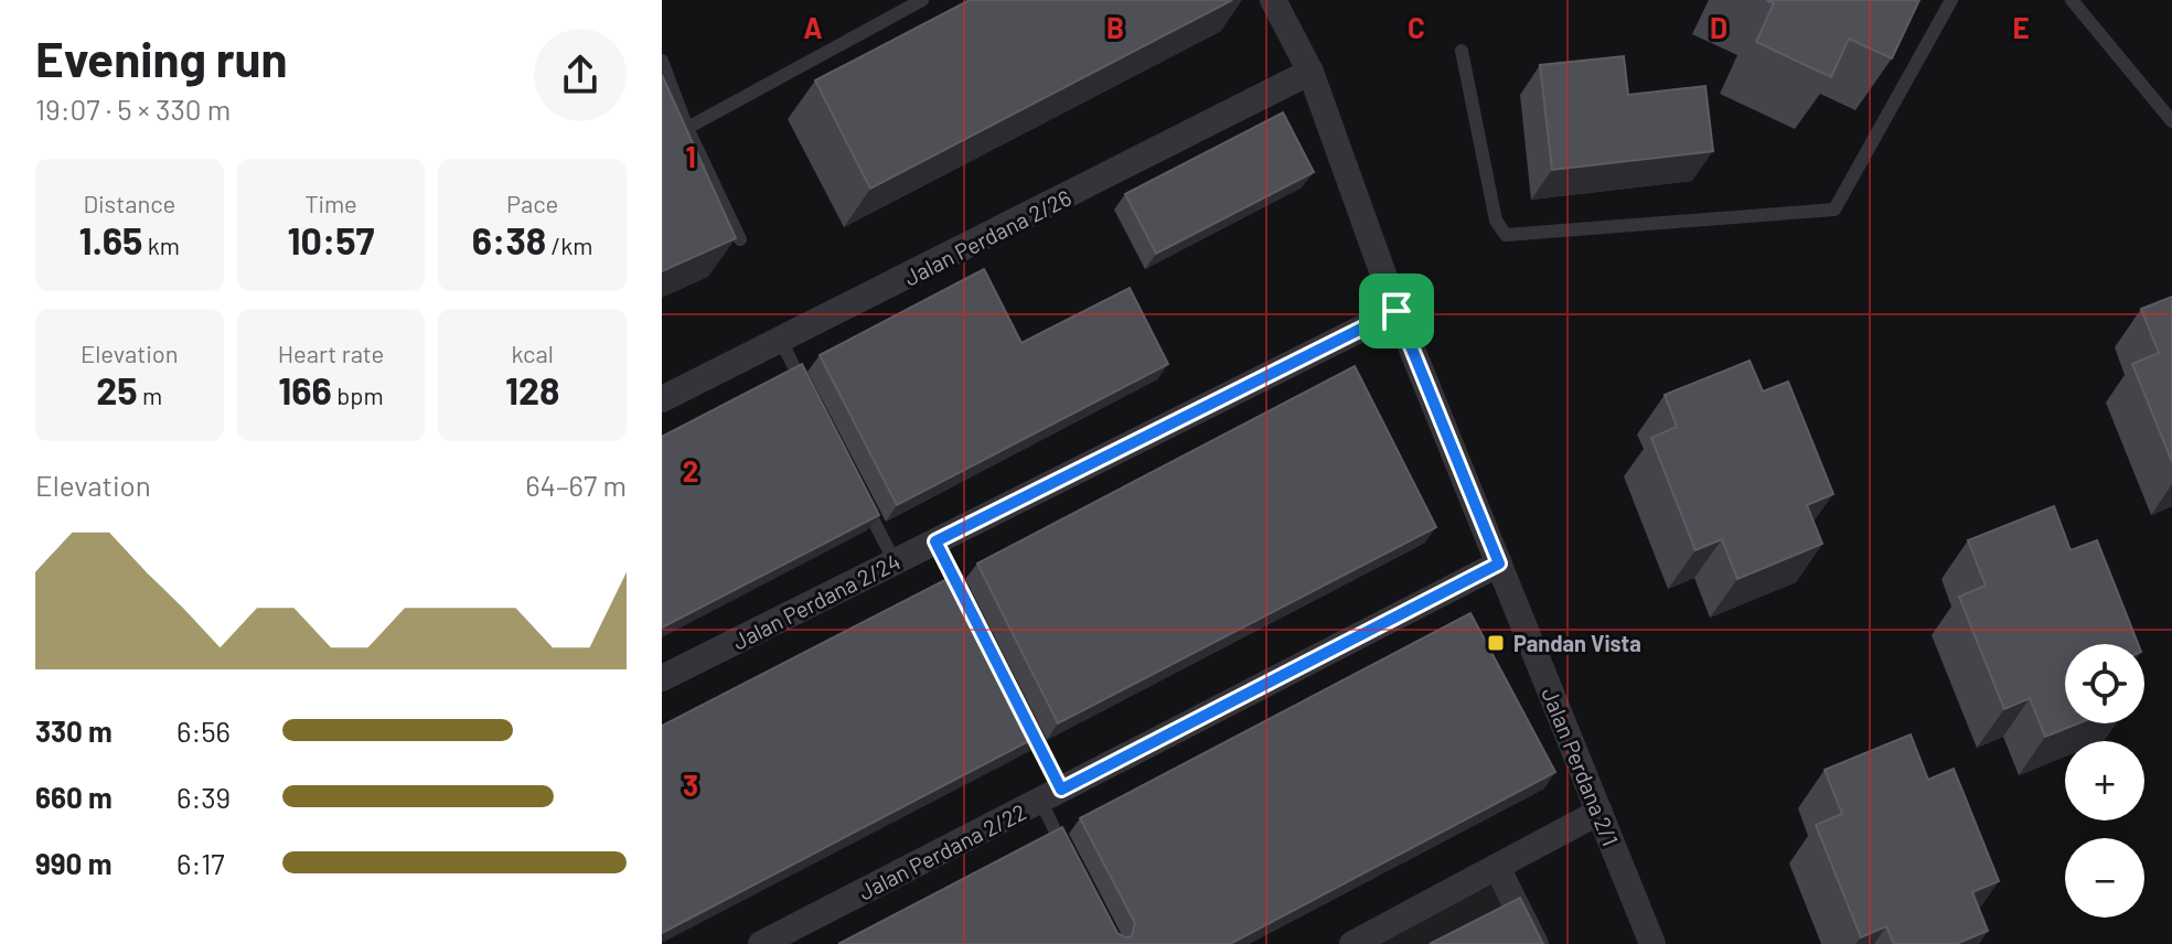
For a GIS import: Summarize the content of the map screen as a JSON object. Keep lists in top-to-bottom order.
{
  "streets": {
    "street": [
      "Jalan Perdana 2/26",
      "Jalan Perdana 2/24",
      "Jalan Perdana 2/1",
      "Jalan Perdana 2/22"
    ]
  },
  "crossings": [
    ["Jalan Perdana 2/26", "Jalan Perdana 2/1"],
    ["Jalan Perdana 2/24", "Jalan Perdana 2/1"],
    ["Jalan Perdana 2/1", "Jalan Perdana 2/22"]
  ],
  "places": {
    "transit": ["Pandan Vista"]
  },
  "page": {
    "heading": ["Evening run", "19:07 · 5 × 330 m"],
    "stats": [
      ["Distance", "1.65 km"],
      ["Time", "10:57"],
      ["Pace", "6:38 /km"],
      ["Elevation", "25 m"],
      ["Heart rate", "166 bpm"],
      ["kcal", "128"]
    ],
    "chart": ["Elevation", "64–67 m"],
    "map_buttons": ["+", "−"],
    "list": [
      {
        "name": "330 m",
        "note": "6:56"
      },
      {
        "name": "660 m",
        "note": "6:39"
      },
      {
        "name": "990 m",
        "note": "6:17"
      }
    ]
  },
  "grid": {
    "columns": [
      "A",
      "B",
      "C",
      "D",
      "E"
    ],
    "rows": ["1", "2", "3"]
  }
}
